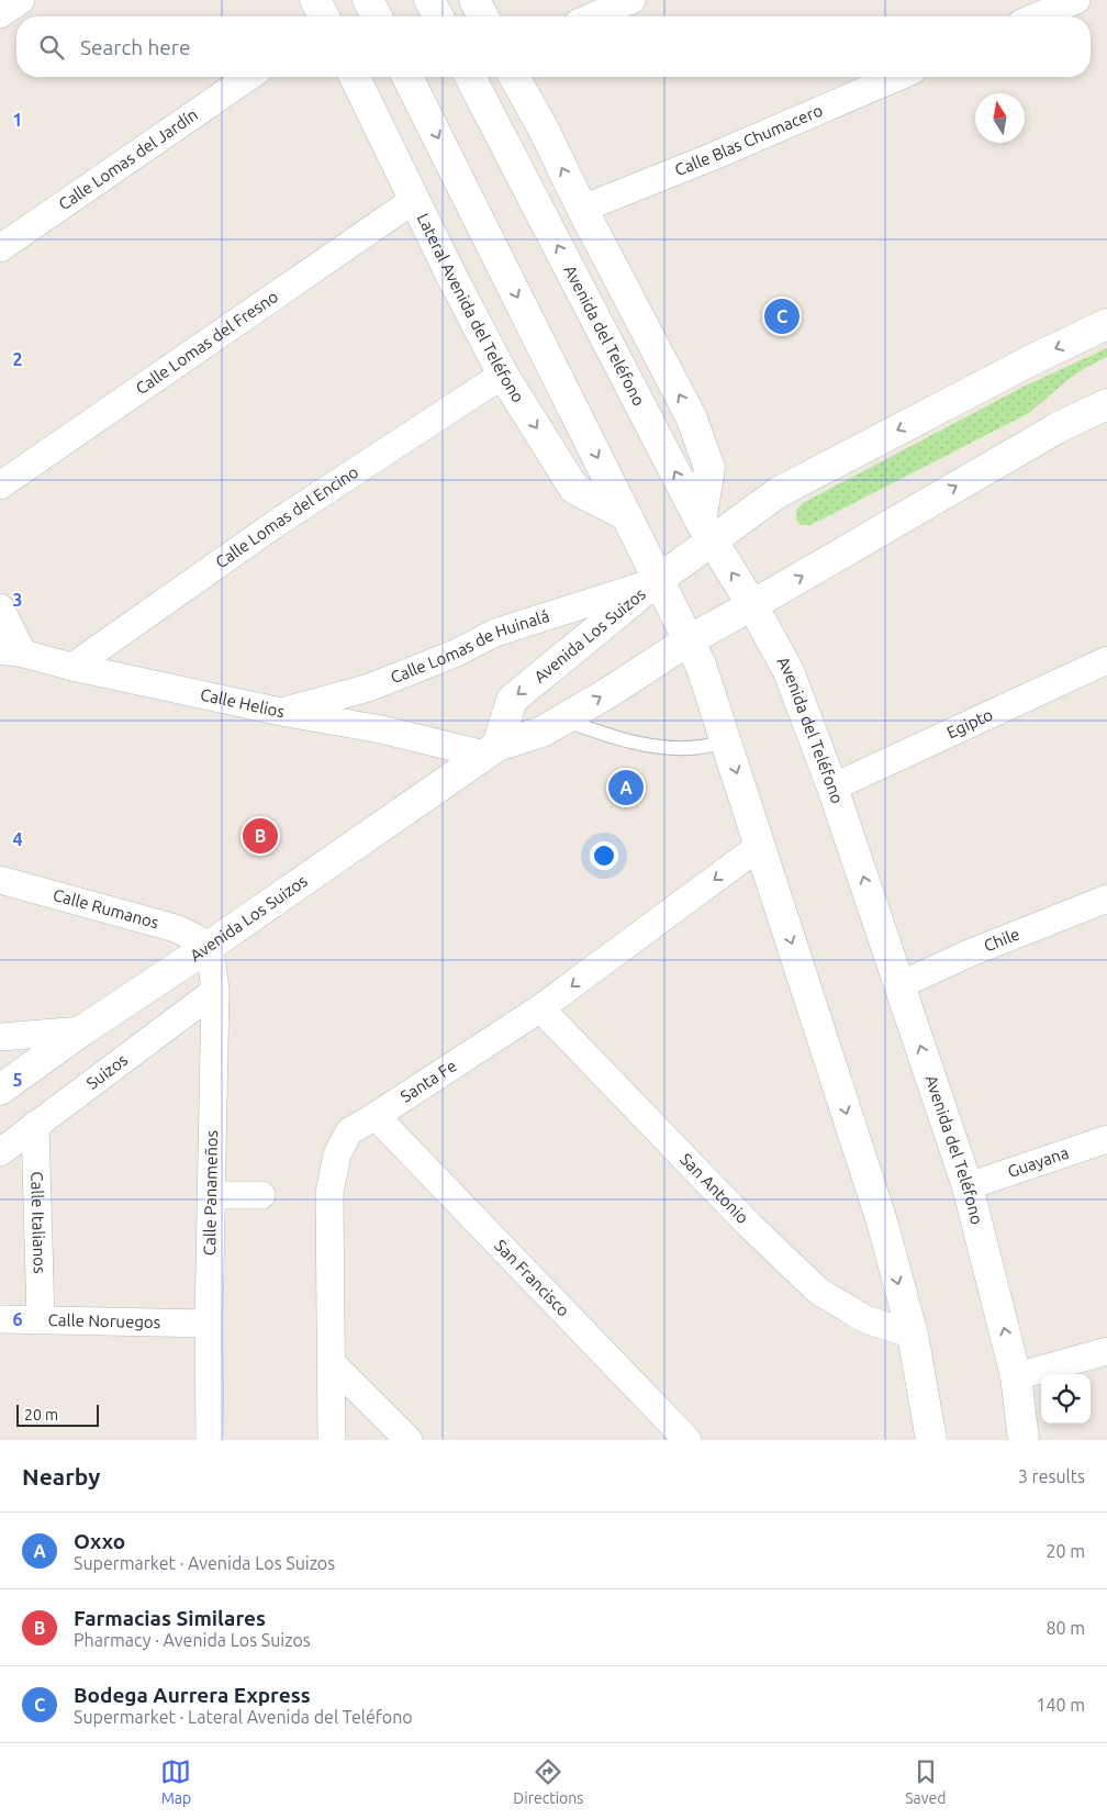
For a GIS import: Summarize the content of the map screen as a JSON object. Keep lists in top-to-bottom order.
{
  "streets": {
    "main road": ["Lateral Avenida del Teléfono", "Avenida del Teléfono", "Avenida Los Suizos"],
    "street": [
      "Calle Blas Chumacero",
      "Calle Lomas del Jardín",
      "Calle Lomas del Fresno",
      "Calle Lomas del Encino",
      "Calle Lomas de Huinalá",
      "Calle Helios",
      "Egipto",
      "Calle Rumanos",
      "Chile",
      "Suizos",
      "Santa Fe",
      "Guayana",
      "San Antonio",
      "Calle Panameños",
      "Calle Italianos",
      "San Francisco",
      "Calle Noruegos"
    ]
  },
  "crossings": [
    ["Lateral Avenida del Teléfono", "Calle Lomas del Fresno"],
    ["Lateral Avenida del Teléfono", "Calle Lomas del Encino"],
    ["Avenida del Teléfono", "Avenida Los Suizos"],
    ["Avenida del Teléfono", "Egipto"],
    ["Avenida del Teléfono", "Chile"],
    ["Avenida del Teléfono", "Guayana"],
    ["Calle Lomas del Encino", "Calle Helios"],
    ["Avenida Los Suizos", "Calle Lomas de Huinalá"],
    ["Avenida Los Suizos", "Calle Helios"],
    ["Avenida Los Suizos", "Calle Rumanos"],
    ["Avenida Los Suizos", "Calle Panameños"],
    ["Calle Lomas de Huinalá", "Calle Helios"],
    ["Calle Rumanos", "Calle Panameños"],
    ["Suizos", "Calle Panameños"],
    ["Suizos", "Calle Italianos"],
    ["Santa Fe", "San Antonio"],
    ["Santa Fe", "San Francisco"],
    ["Calle Panameños", "Calle Noruegos"],
    ["Calle Italianos", "Calle Noruegos"]
  ],
  "scale_bar": "20 m",
  "north": "top",
  "page": {
    "search": "Search here",
    "pins": ["C", "A", "B"],
    "scale": "20 m",
    "heading": ["Nearby", "3 results"],
    "list": [
      {
        "mark": "A",
        "name": "Oxxo",
        "note": "Supermarket · Avenida Los Suizos",
        "value": "20 m"
      },
      {
        "mark": "B",
        "name": "Farmacias Similares",
        "note": "Pharmacy · Avenida Los Suizos",
        "value": "80 m"
      },
      {
        "mark": "C",
        "name": "Bodega Aurrera Express",
        "note": "Supermarket · Lateral Avenida del Teléfono",
        "value": "140 m"
      }
    ],
    "nav": ["Map", "Directions", "Saved"]
  },
  "grid": {
    "rows": [
      "1",
      "2",
      "3",
      "4",
      "5",
      "6"
    ]
  }
}
